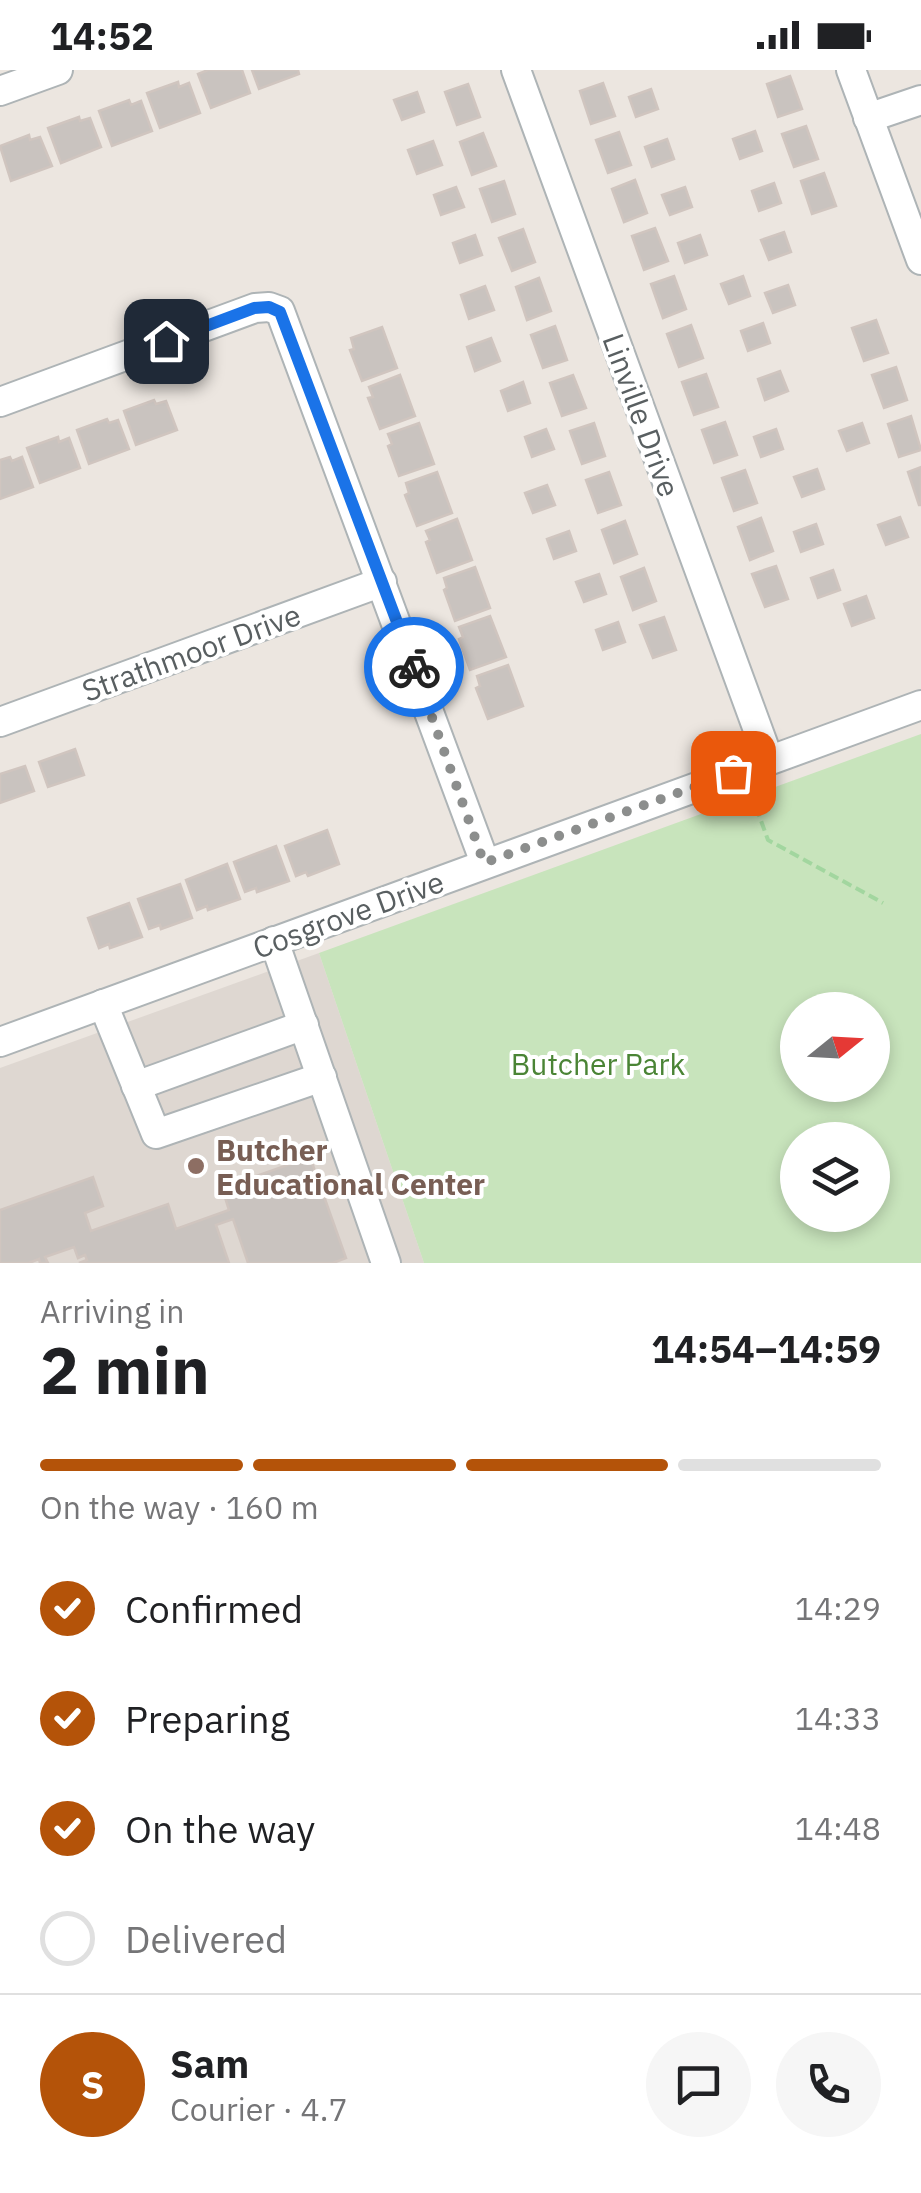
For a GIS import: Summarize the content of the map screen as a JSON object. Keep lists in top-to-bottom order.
{
  "streets": {
    "street": ["Linville Drive", "Strathmoor Drive", "Cosgrove Drive"]
  },
  "crossings": [
    ["Linville Drive", "Cosgrove Drive"]
  ],
  "parks": ["Butcher Park"],
  "places": ["Butcher Educational Center"],
  "north": "right",
  "page": {
    "status": "14:52",
    "heading": ["2 min", "Arriving in", "14:54–14:59"],
    "panel": ["Sam", "Courier · 4.7"],
    "bar": "On the way · 160 m",
    "list": [
      ["Confirmed", "14:29"],
      ["Preparing", "14:33"],
      ["On the way", "14:48"],
      "Delivered"
    ],
    "round": "S"
  }
}
